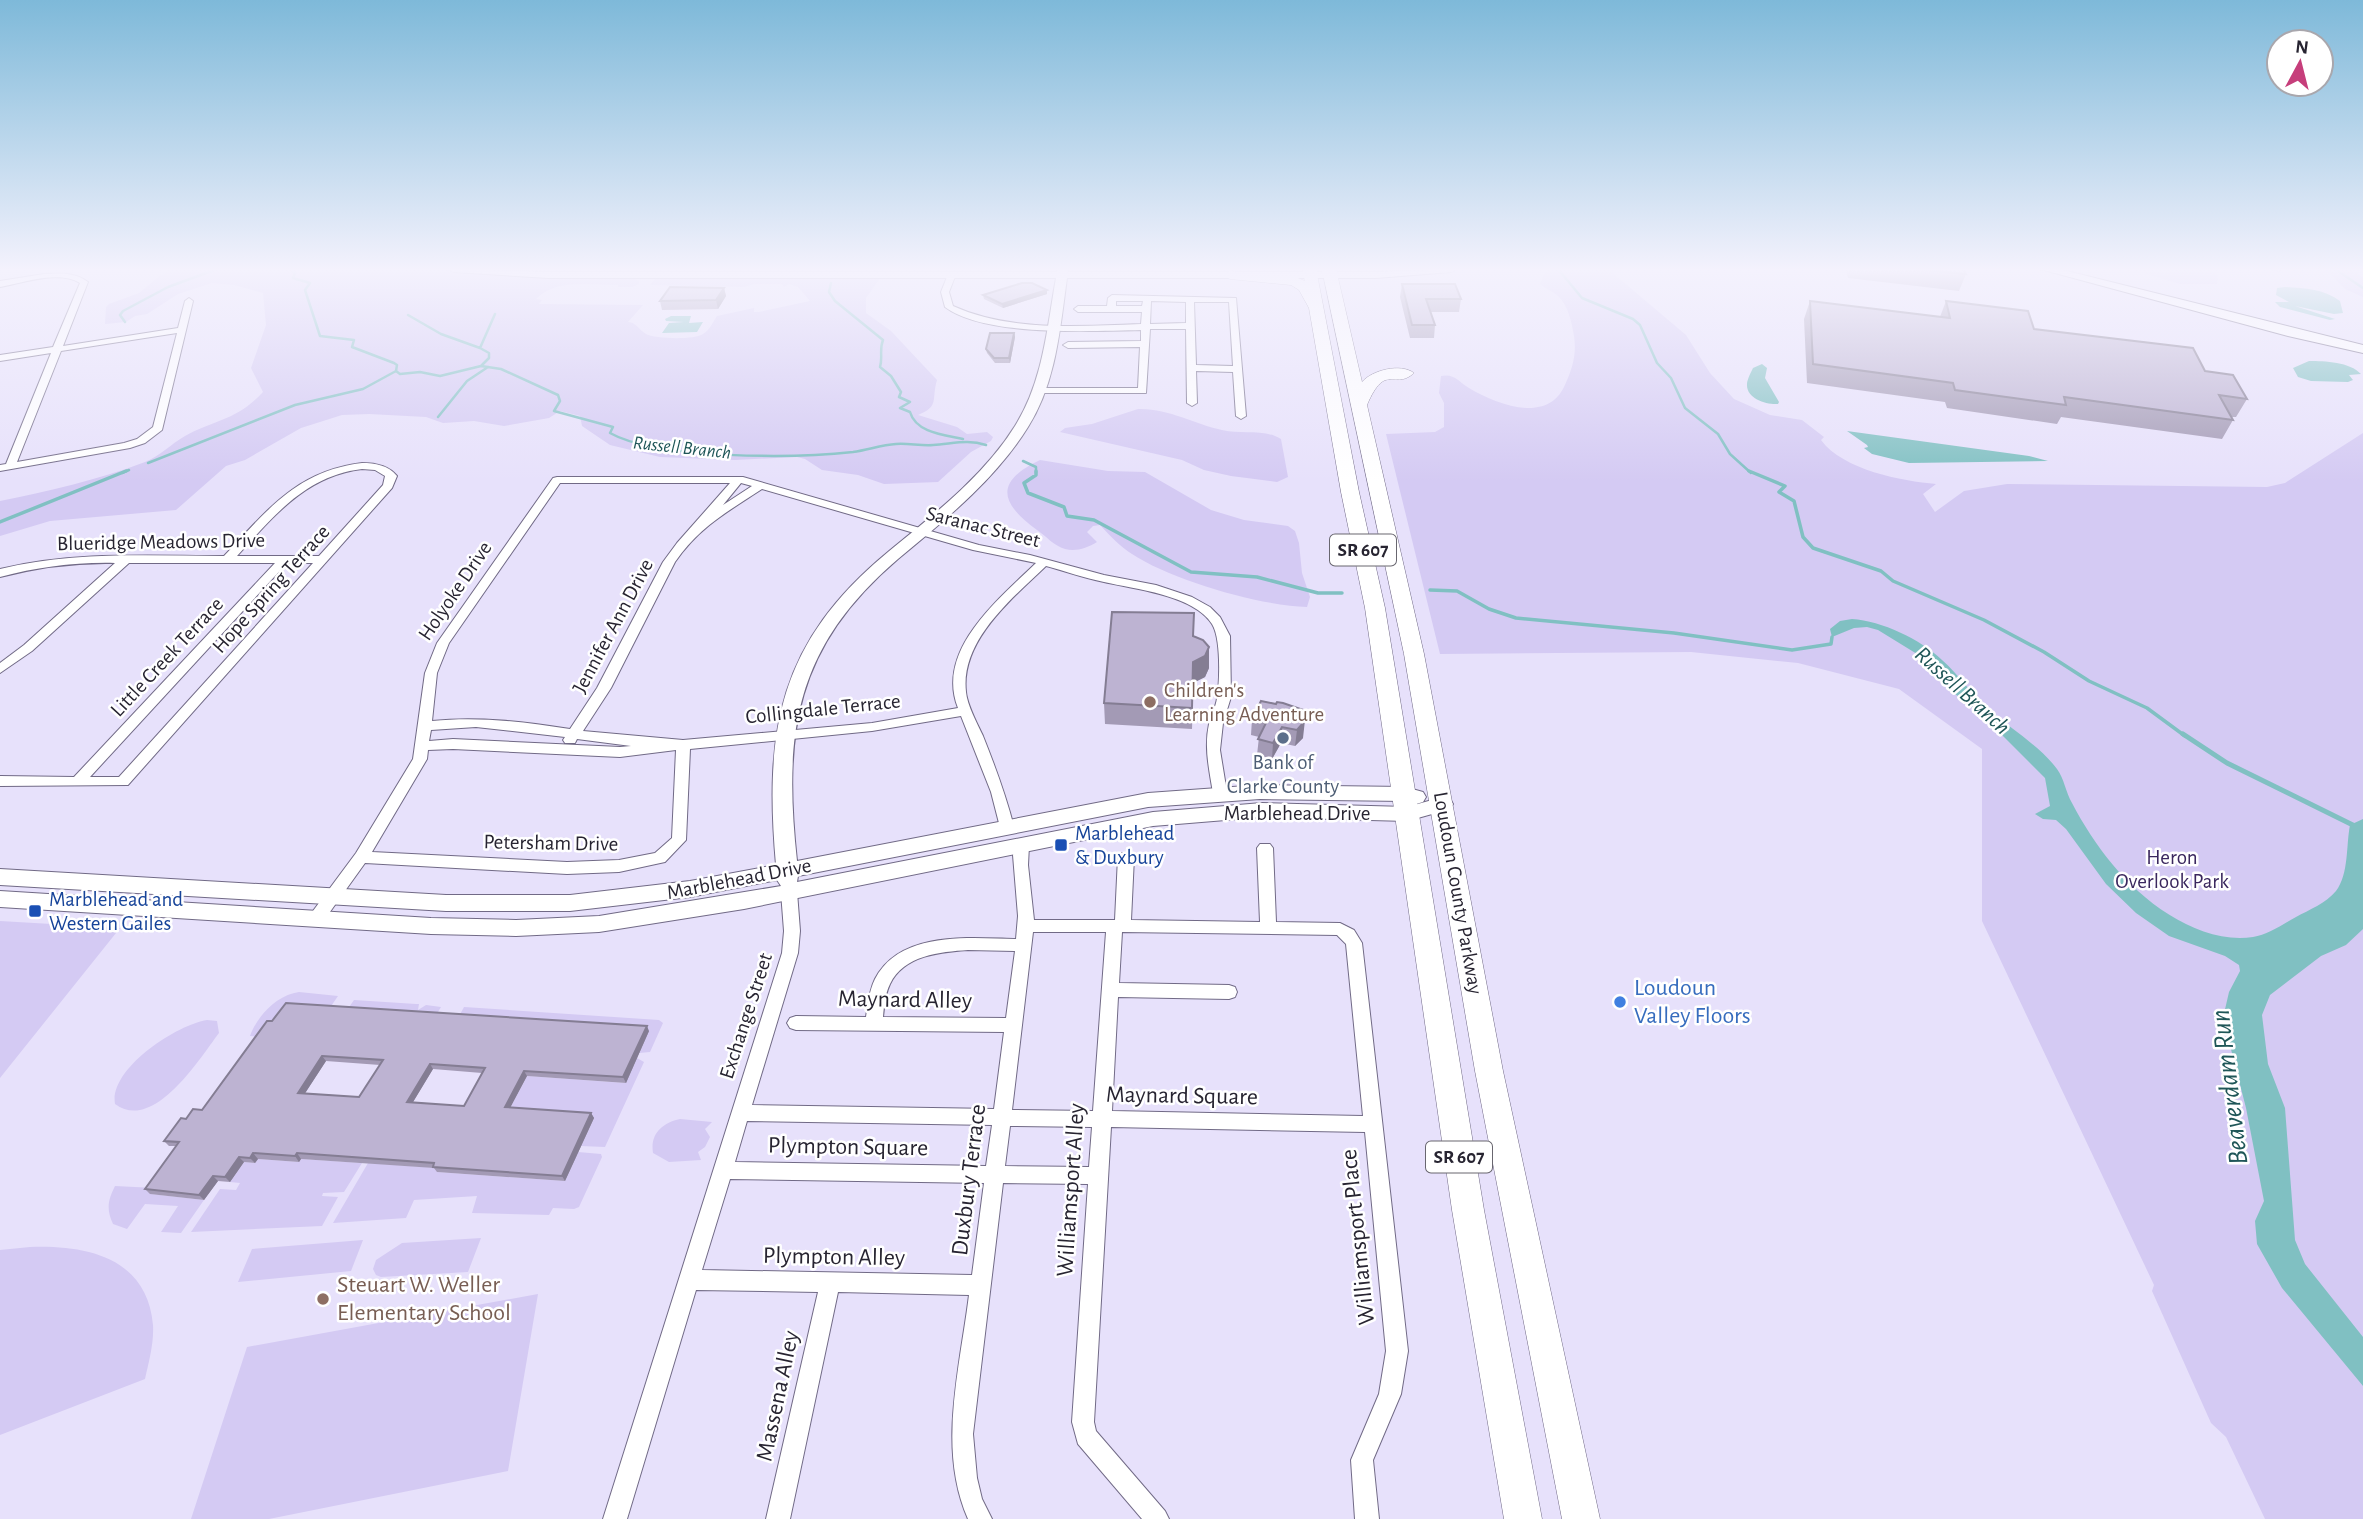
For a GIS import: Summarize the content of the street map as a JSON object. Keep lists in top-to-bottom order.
{
  "streets": {
    "main road": ["SR 607", "Loudoun County Parkway"],
    "street": [
      "Saranac Street",
      "Blueridge Meadows Drive",
      "Hope Spring Terrace",
      "Holyoke Drive",
      "Jennifer Ann Drive",
      "Little Creek Terrace",
      "Collingdale Terrace",
      "Marblehead Drive",
      "Petersham Drive",
      "Maynard Alley",
      "Exchange Street",
      "Maynard Square",
      "Plympton Square",
      "Duxbury Terrace",
      "Williamsport Alley",
      "Williamsport Place",
      "Plympton Alley",
      "Massena Alley"
    ]
  },
  "crossings": [
    ["Saranac Street", "Holyoke Drive"],
    ["Saranac Street", "Jennifer Ann Drive"],
    ["Saranac Street", "Marblehead Drive"],
    ["Saranac Street", "Exchange Street"],
    ["Blueridge Meadows Drive", "Hope Spring Terrace"],
    ["Blueridge Meadows Drive", "Little Creek Terrace"],
    ["Hope Spring Terrace", "Little Creek Terrace"],
    ["Holyoke Drive", "Collingdale Terrace"],
    ["Holyoke Drive", "Marblehead Drive"],
    ["Holyoke Drive", "Petersham Drive"],
    ["Jennifer Ann Drive", "Collingdale Terrace"],
    ["Collingdale Terrace", "Petersham Drive"],
    ["Collingdale Terrace", "Exchange Street"],
    ["Marblehead Drive", "Loudoun County Parkway"],
    ["Marblehead Drive", "Exchange Street"],
    ["Marblehead Drive", "Duxbury Terrace"],
    ["Maynard Alley", "Duxbury Terrace"],
    ["Exchange Street", "Maynard Square"],
    ["Exchange Street", "Plympton Square"],
    ["Exchange Street", "Plympton Alley"],
    ["Maynard Square", "Duxbury Terrace"],
    ["Maynard Square", "Williamsport Alley"],
    ["Maynard Square", "Williamsport Place"],
    ["Plympton Square", "Duxbury Terrace"],
    ["Plympton Square", "Williamsport Alley"],
    ["Duxbury Terrace", "Plympton Alley"],
    ["Plympton Alley", "Massena Alley"]
  ],
  "water": ["Russell Branch", "Beaverdam Run"],
  "parks": ["Heron Overlook Park"],
  "places": {
    "other": [
      "Children's Learning Adventure",
      "Bank of Clarke County",
      "Loudoun Valley Floors",
      "Steuart W. Weller Elementary School"
    ],
    "transit": ["Marblehead & Duxbury", "Marblehead and Western Gailes"]
  },
  "north": "top"
}
